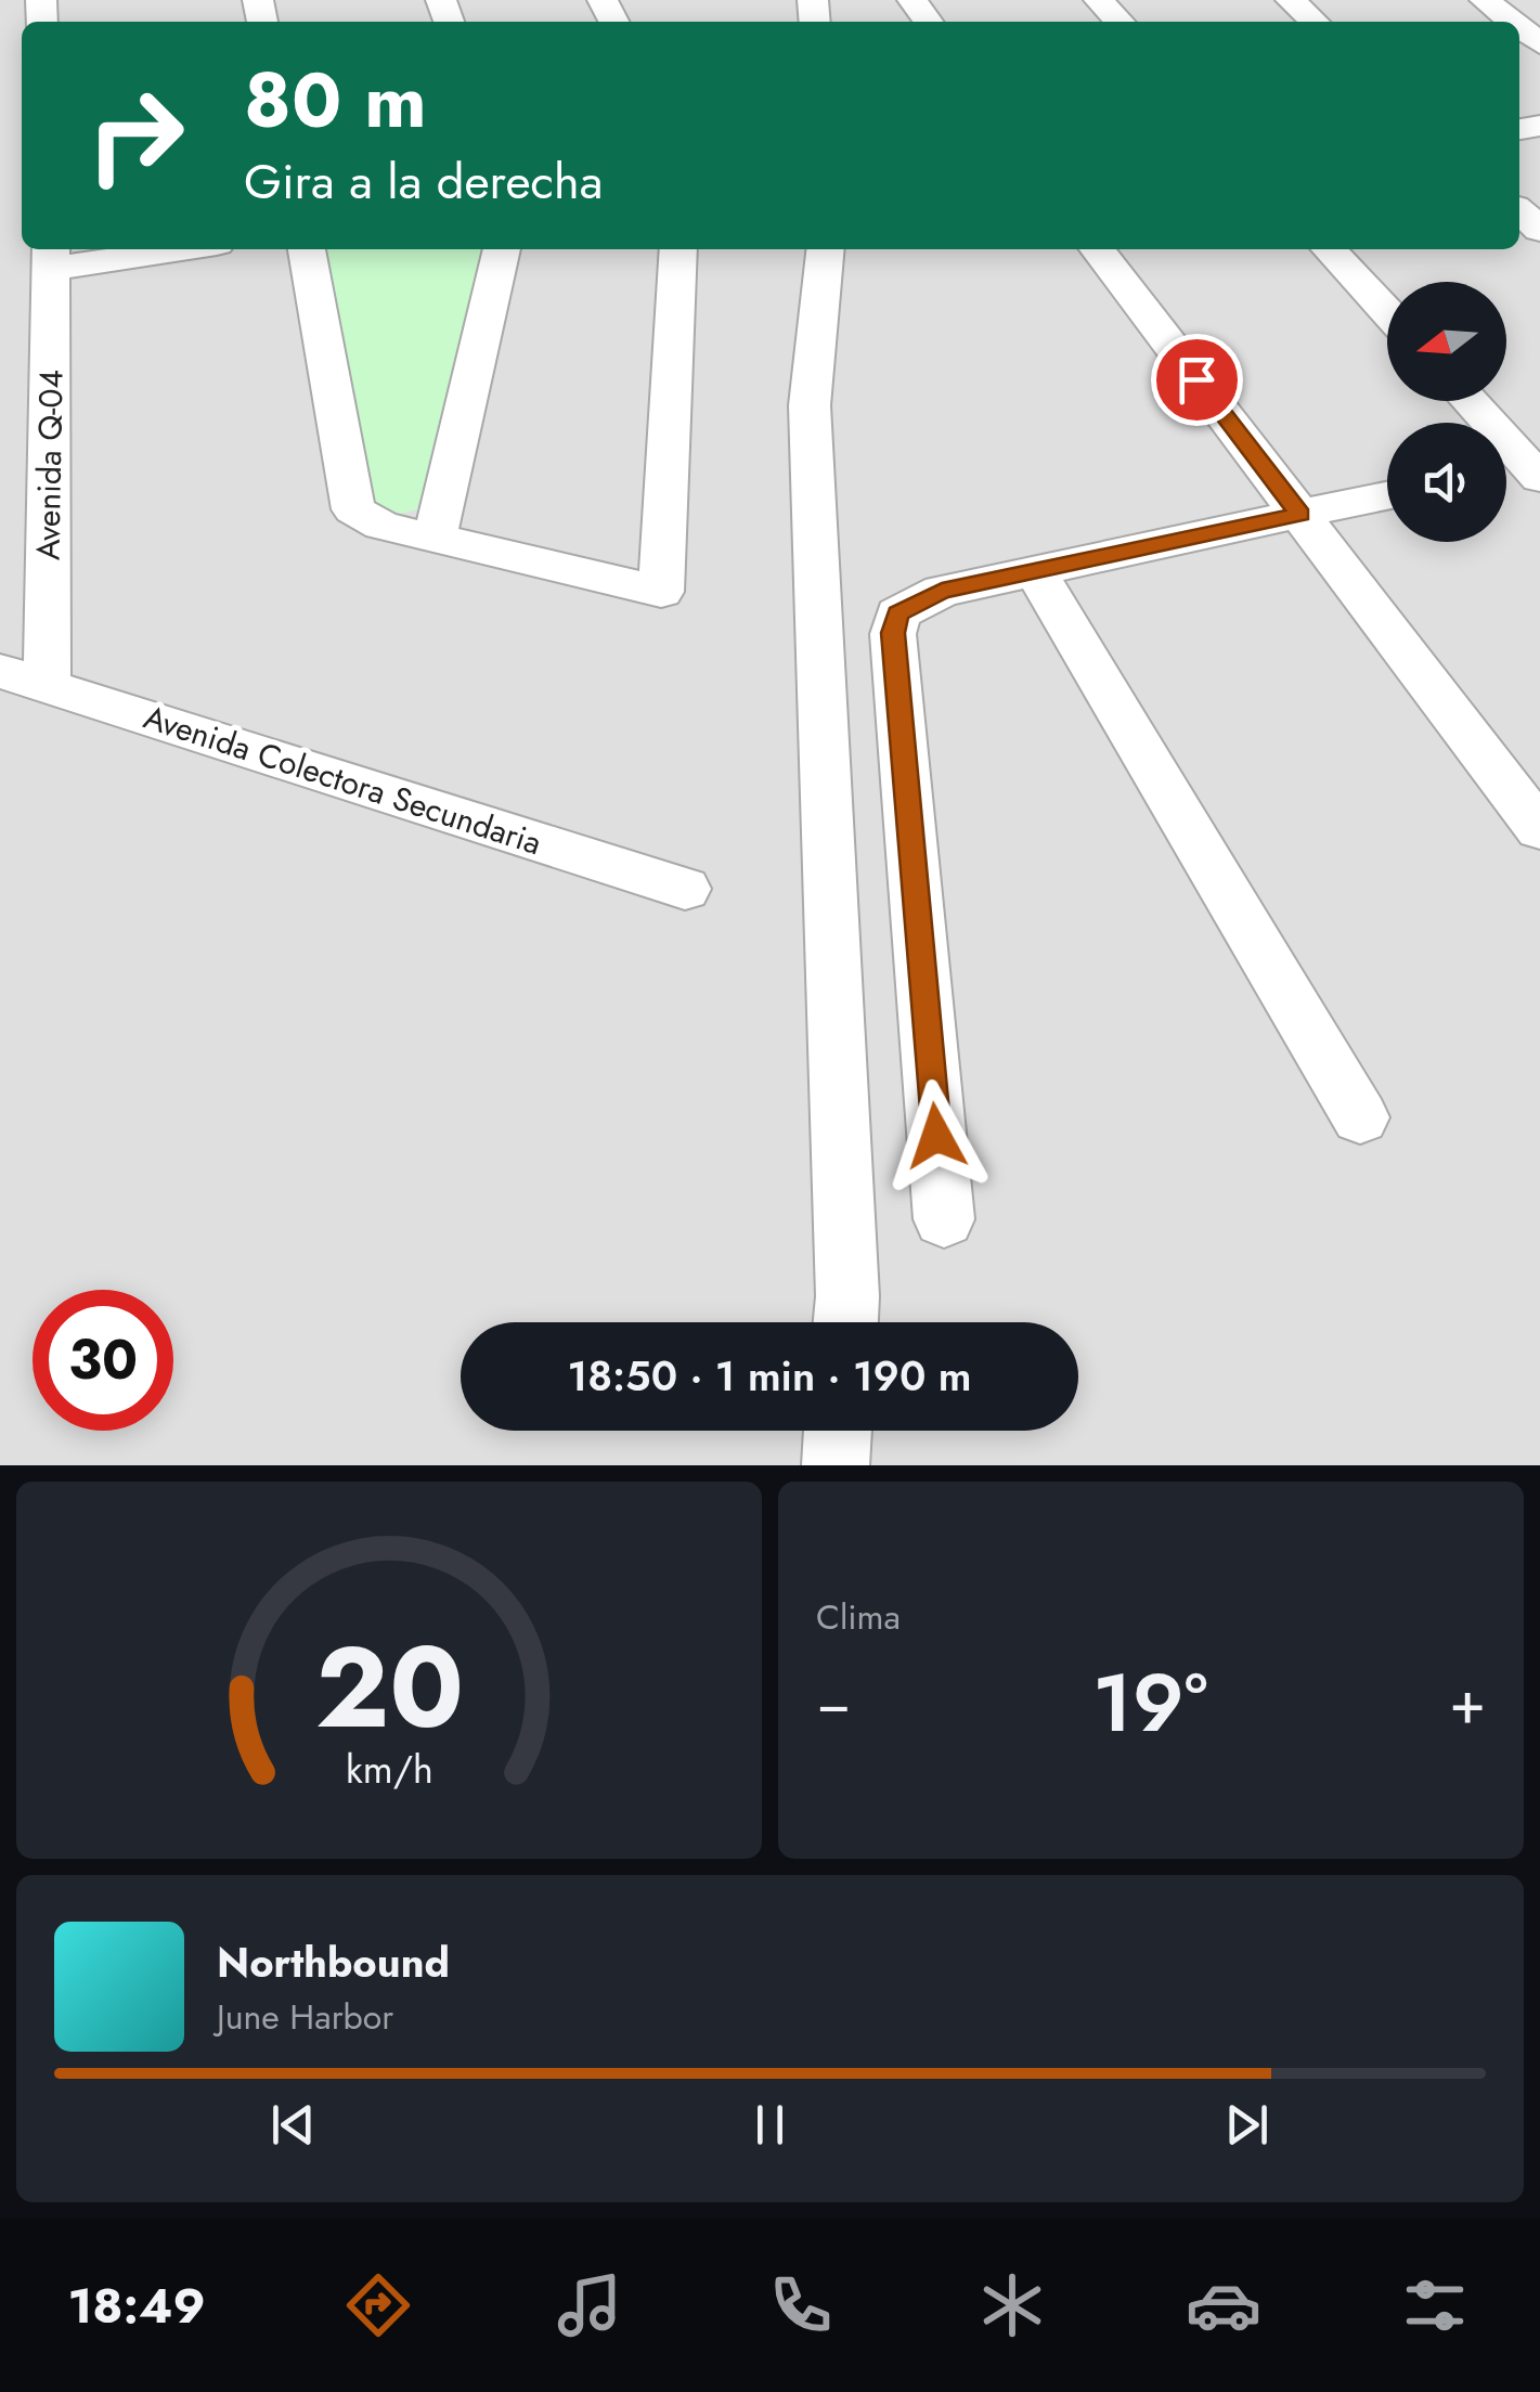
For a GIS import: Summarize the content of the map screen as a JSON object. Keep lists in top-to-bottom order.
{
  "streets": {
    "street": ["Avenida Q-04", "Avenida Colectora Secundaria"]
  },
  "crossings": [
    ["Avenida Q-04", "Avenida Colectora Secundaria"]
  ],
  "north": "left",
  "page": {
    "turn": ["80 m", "Gira a la derecha"],
    "limit": "30",
    "trip": "18:50 · 1 min · 190 m",
    "tile": "Clima",
    "heat": ["−", "19°", "+"],
    "song": ["Northbound", "June Harbor"],
    "tabs": "18:49",
    "gauge": ["20", "km/h"]
  }
}
